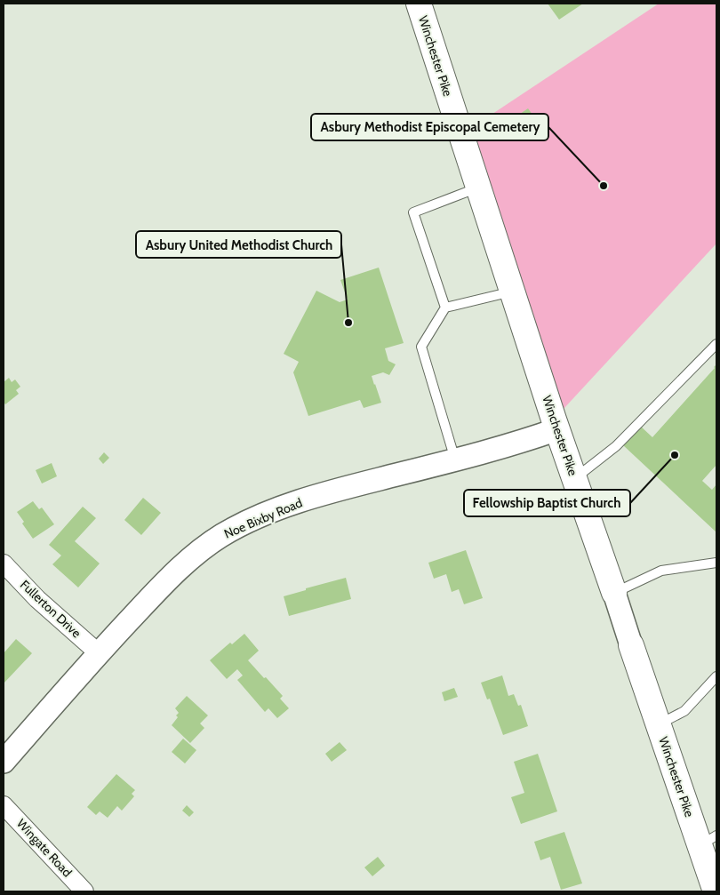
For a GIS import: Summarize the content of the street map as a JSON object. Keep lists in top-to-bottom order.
{
  "streets": {
    "main road": ["Winchester Pike"],
    "street": ["Noe Bixby Road", "Fullerton Drive", "Wingate Road"]
  },
  "crossings": [
    ["Winchester Pike", "Noe Bixby Road"],
    ["Noe Bixby Road", "Fullerton Drive"]
  ],
  "places": ["Asbury Methodist Episcopal Cemetery", "Asbury United Methodist Church", "Fellowship Baptist Church"]
}
